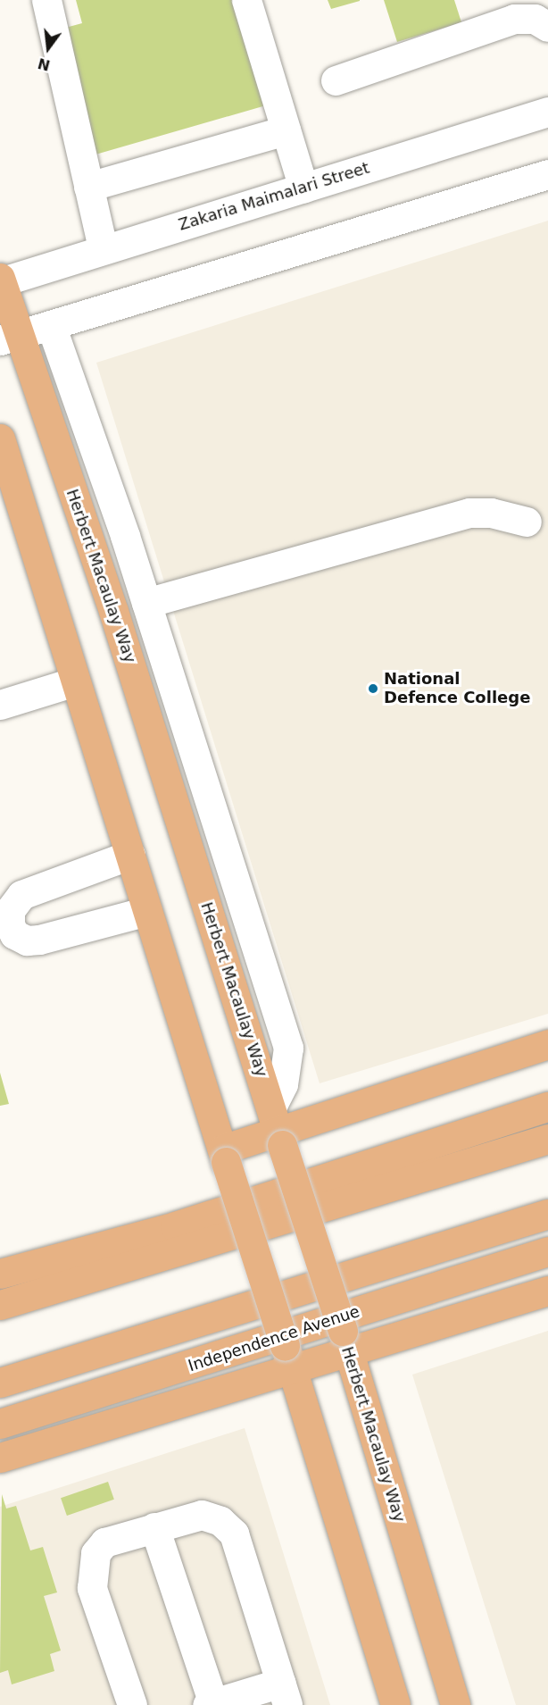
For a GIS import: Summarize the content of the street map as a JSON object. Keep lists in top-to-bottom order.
{
  "streets": {
    "main road": ["Herbert Macaulay Way", "Independence Avenue"],
    "street": ["Zakaria Maimalari Street"]
  },
  "crossings": [
    ["Zakaria Maimalari Street", "Herbert Macaulay Way"]
  ],
  "places": ["National Defence College"],
  "north": "bottom"
}
